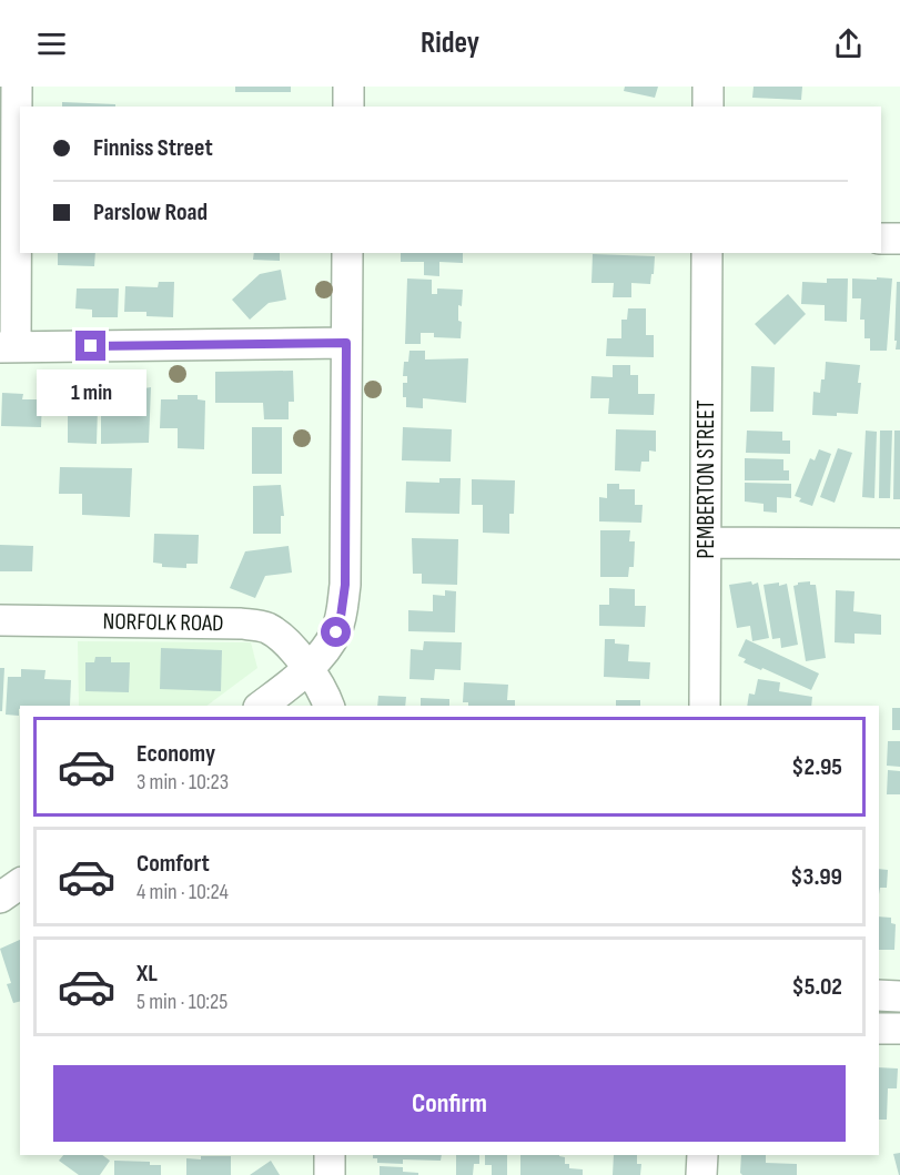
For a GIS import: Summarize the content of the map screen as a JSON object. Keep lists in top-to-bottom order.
{
  "streets": {
    "street": ["PEMBERTON STREET", "NORFOLK ROAD"]
  },
  "page": {
    "header": "Ridey",
    "banner": ["Finniss Street", "Parslow Road"],
    "bubble": "1 min",
    "list": [
      {
        "name": "Economy",
        "note": "3 min · 10:23",
        "value": "$2.95"
      },
      {
        "name": "Comfort",
        "note": "4 min · 10:24",
        "value": "$3.99"
      },
      {
        "name": "XL",
        "note": "5 min · 10:25",
        "value": "$5.02"
      }
    ],
    "buttons": "Confirm"
  }
}
